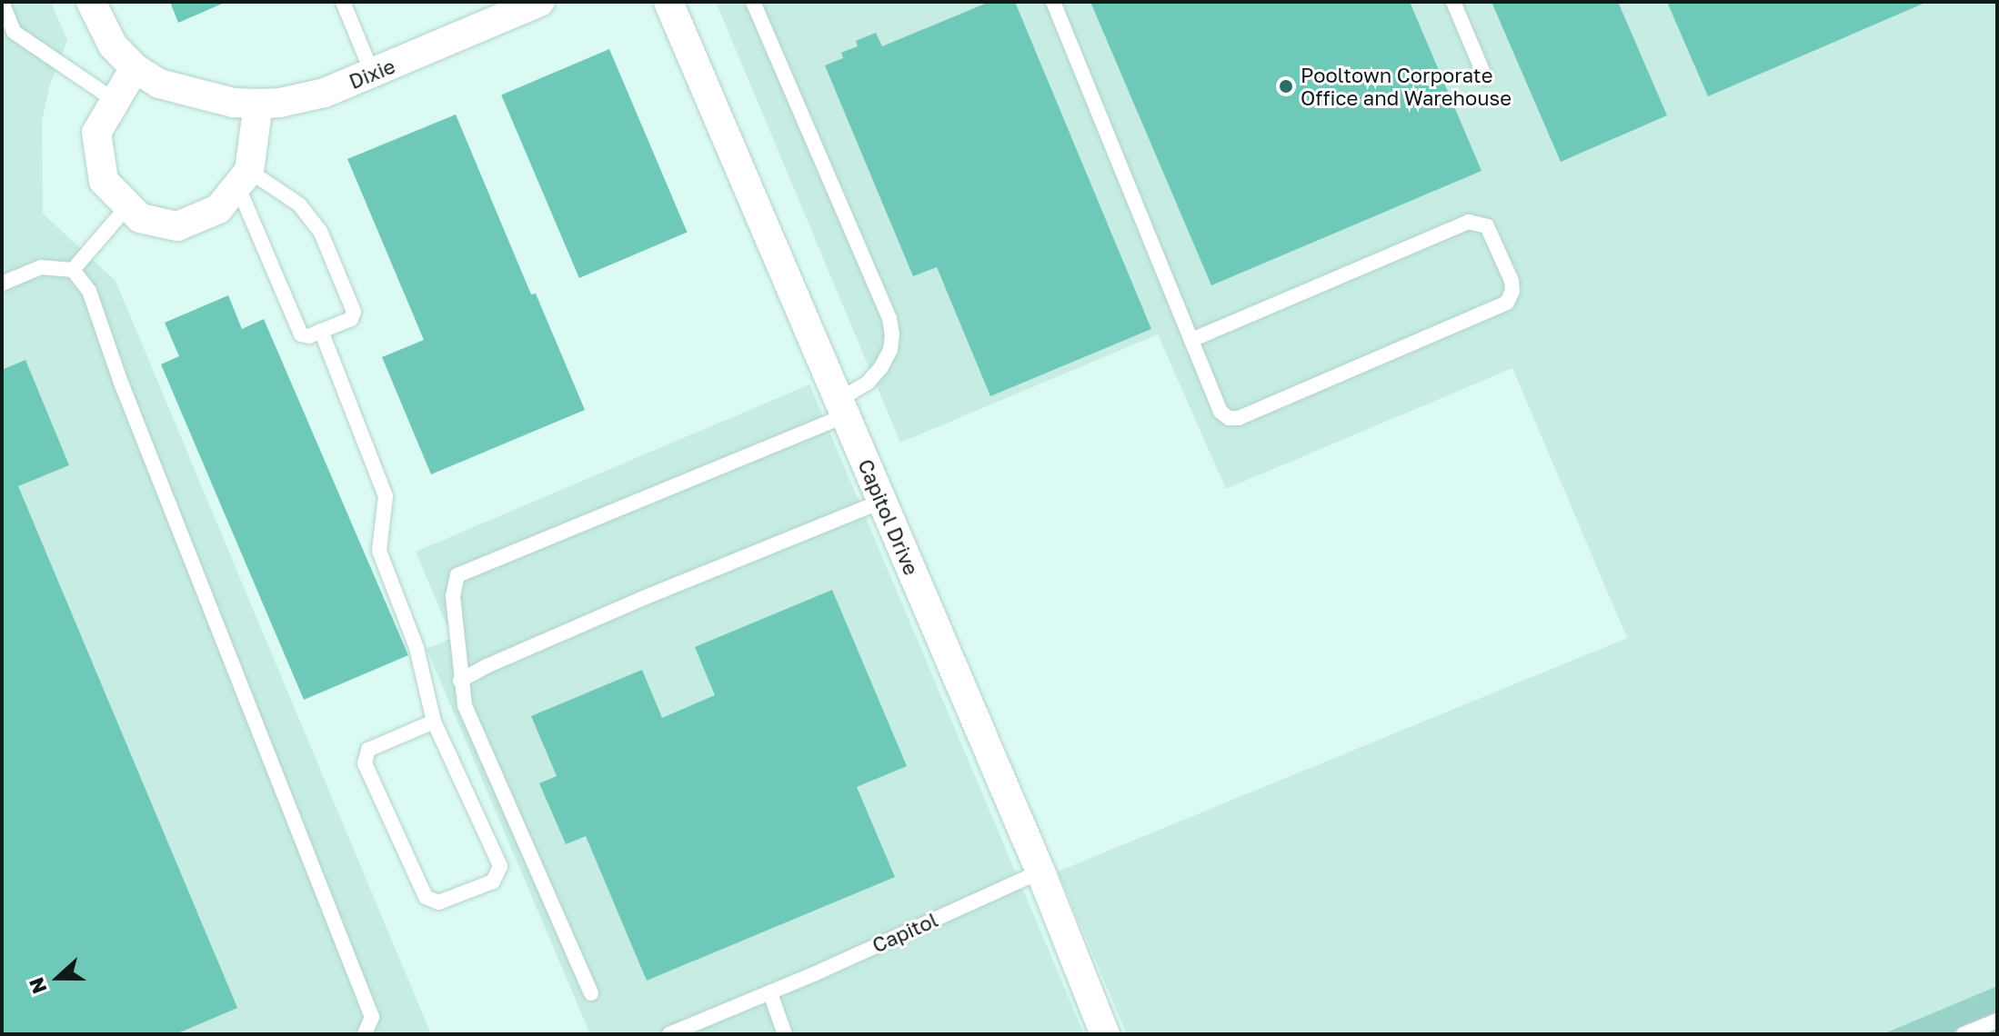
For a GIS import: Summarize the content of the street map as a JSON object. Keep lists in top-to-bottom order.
{
  "streets": {
    "street": ["Dixie", "Capitol Drive"],
    "lane": ["Capitol"]
  },
  "crossings": [
    ["Capitol Drive", "Capitol"]
  ],
  "places": ["Pooltown Corporate Office and Warehouse"],
  "north": "left"
}
